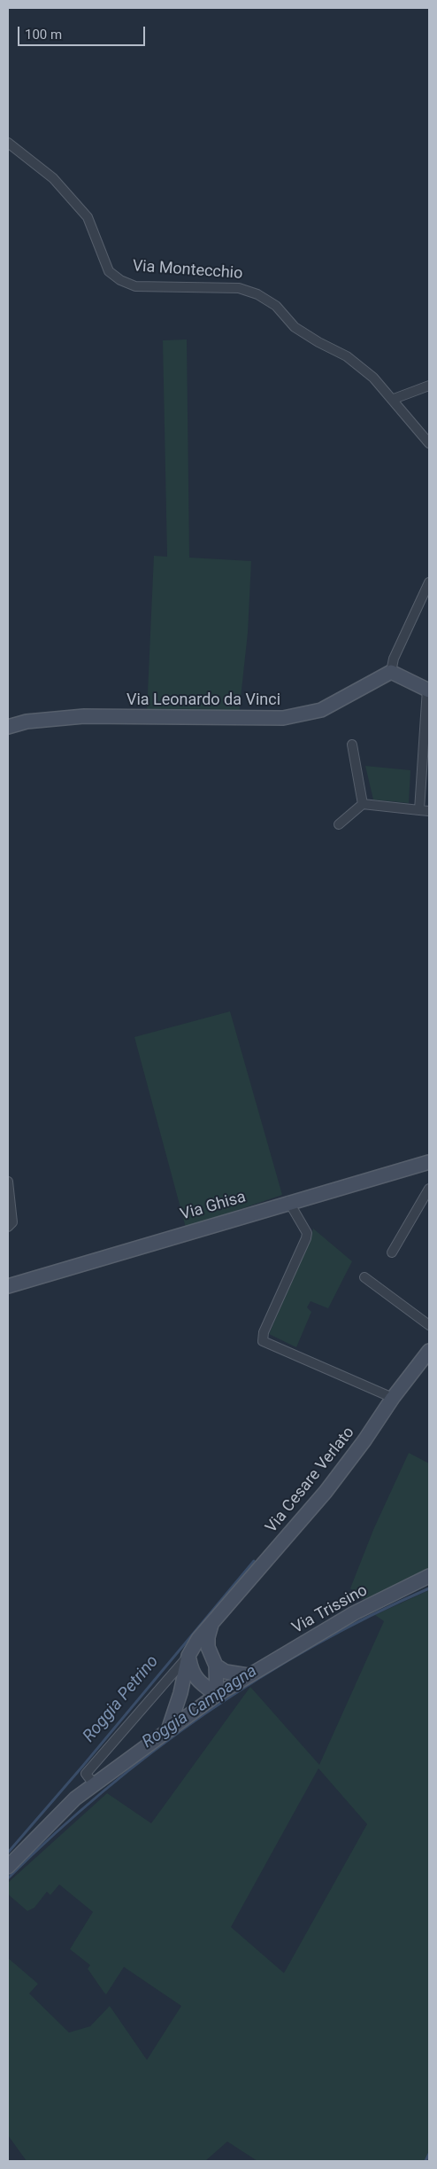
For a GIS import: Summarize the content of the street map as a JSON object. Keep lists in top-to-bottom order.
{
  "streets": {
    "street": [
      "Via Montecchio",
      "Via Leonardo da Vinci",
      "Via Ghisa",
      "Via Cesare Verlato",
      "Via Trissino"
    ]
  },
  "water": ["Roggia Petrino", "Roggia Campagna"],
  "scale_bar": "100 m"
}
